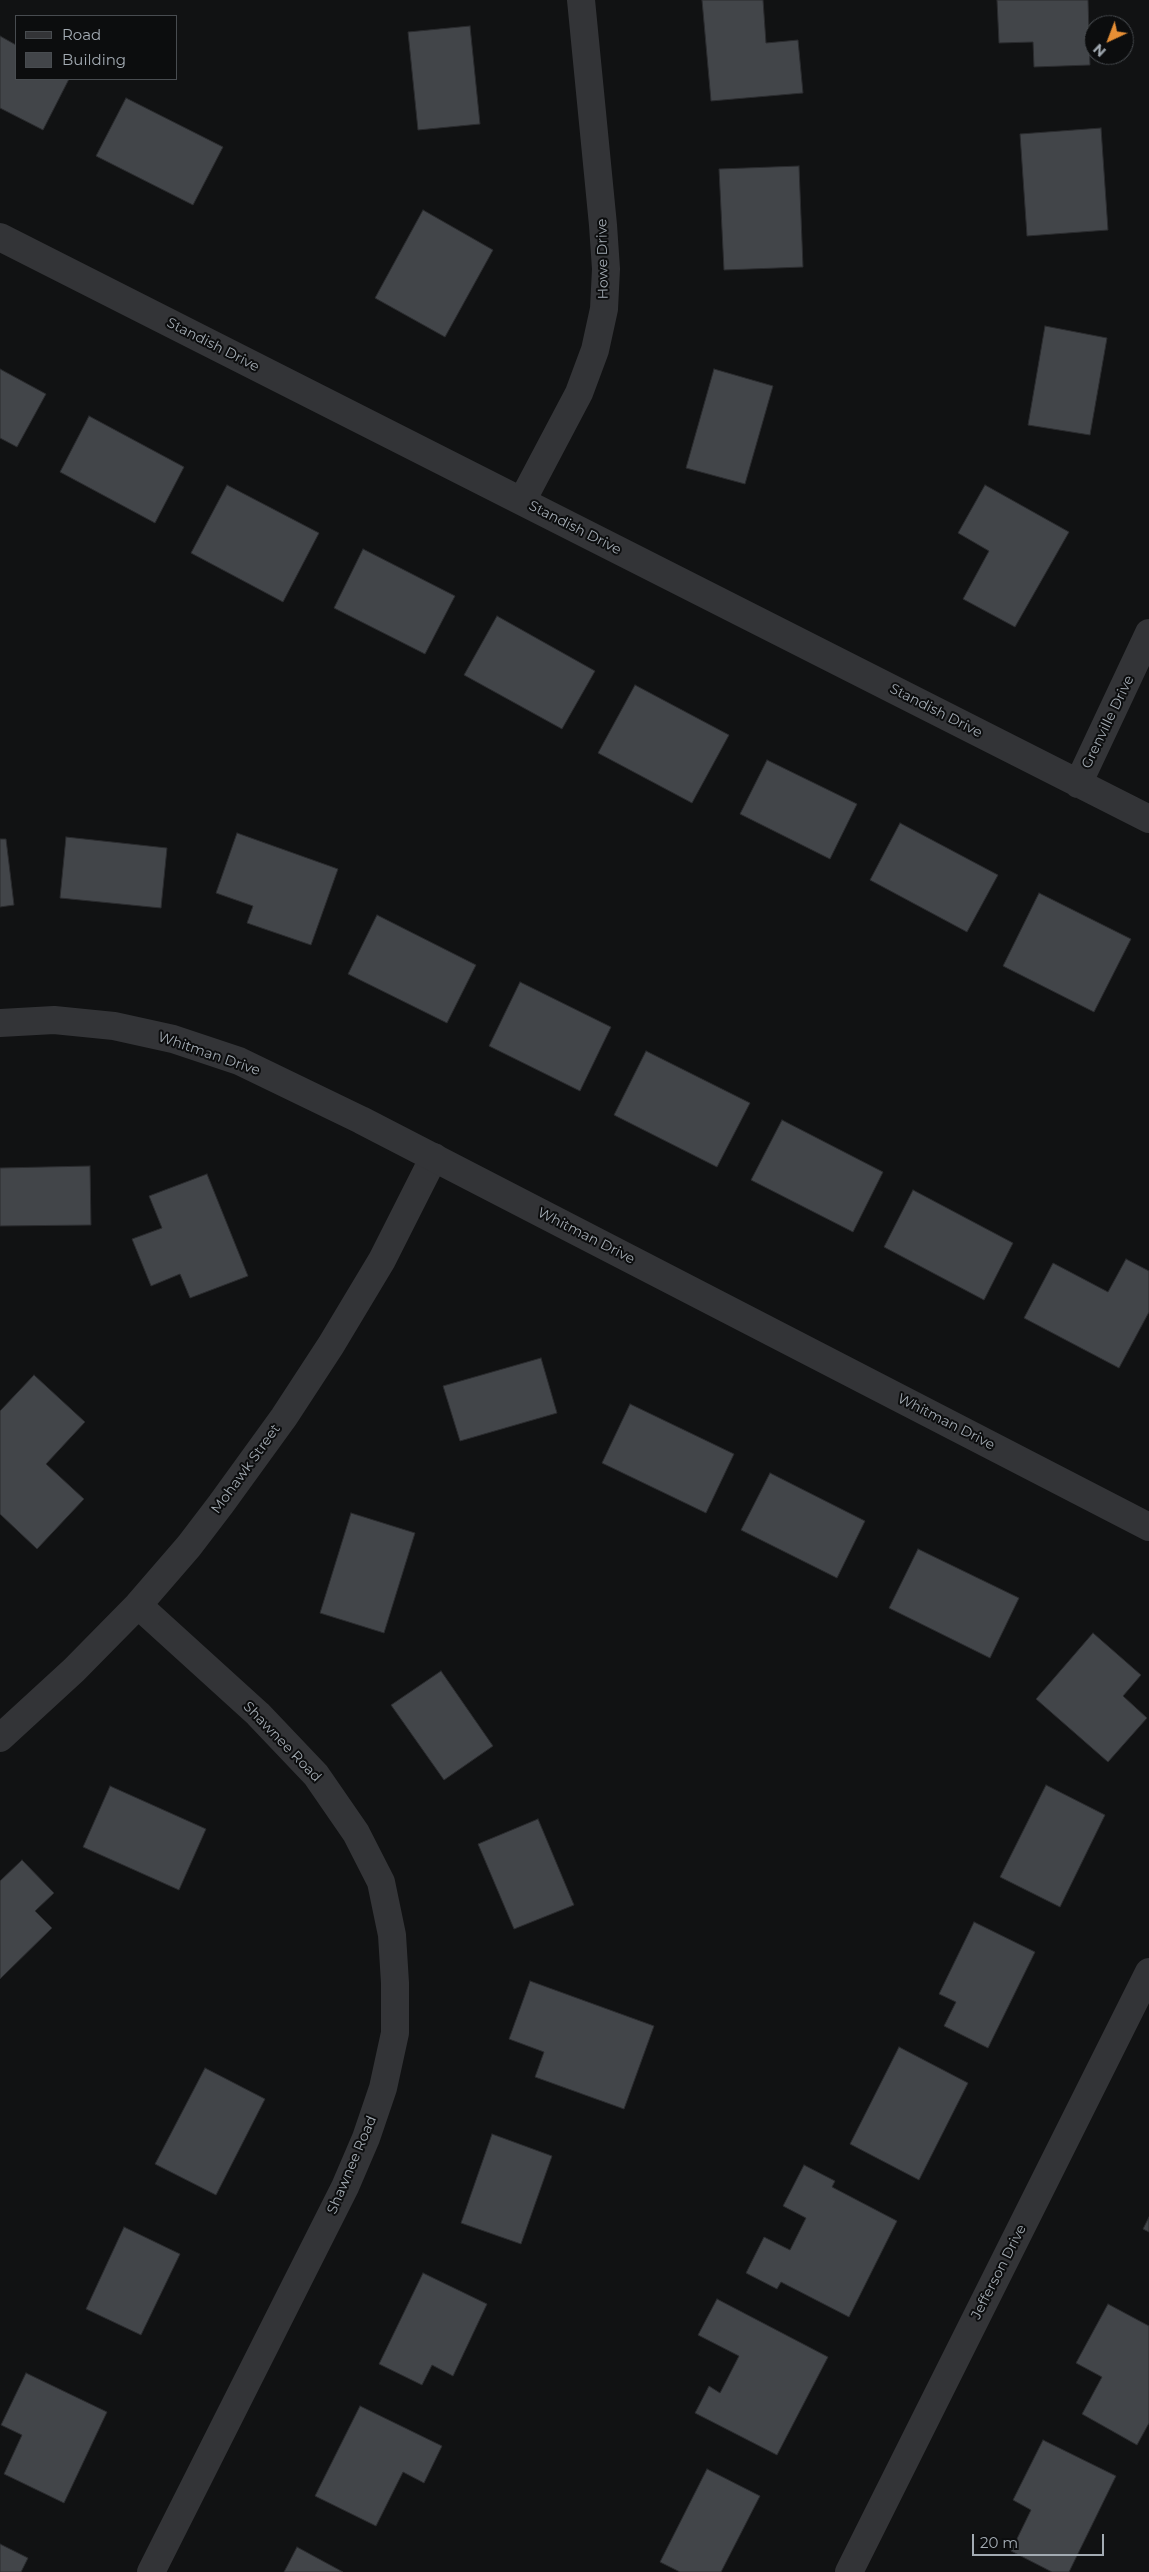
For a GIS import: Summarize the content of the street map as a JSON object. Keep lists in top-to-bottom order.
{
  "streets": {
    "street": [
      "Howe Drive",
      "Standish Drive",
      "Grenville Drive",
      "Whitman Drive",
      "Mohawk Street",
      "Shawnee Road",
      "Jefferson Drive"
    ]
  },
  "crossings": [
    ["Howe Drive", "Standish Drive"],
    ["Standish Drive", "Grenville Drive"],
    ["Whitman Drive", "Mohawk Street"],
    ["Mohawk Street", "Shawnee Road"]
  ],
  "legend": ["Road", "Building"],
  "scale_bar": "20 m",
  "north": "bottom left"
}
